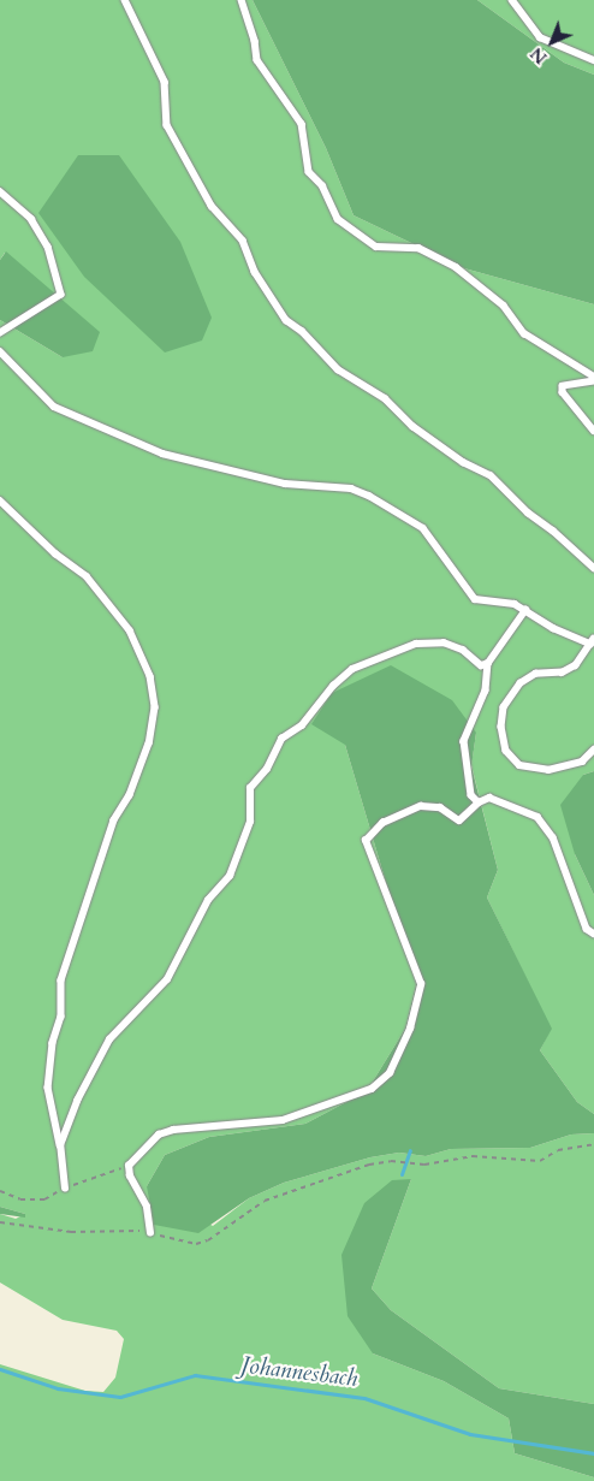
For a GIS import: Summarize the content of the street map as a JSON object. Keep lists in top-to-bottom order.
{
  "water": ["Johannesbach"],
  "north": "bottom left"
}
